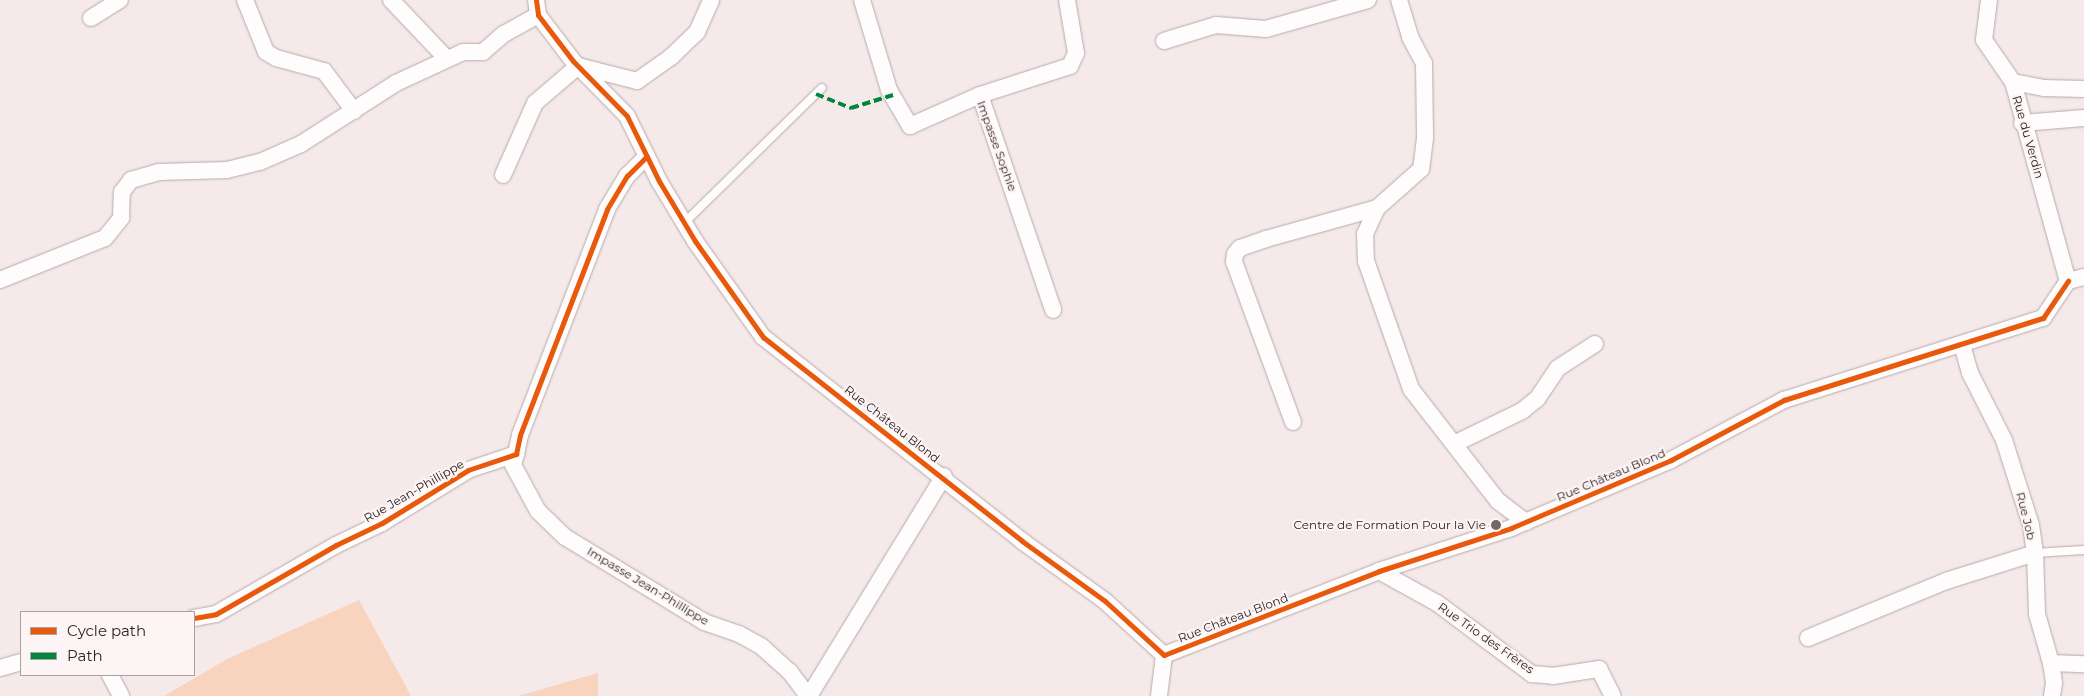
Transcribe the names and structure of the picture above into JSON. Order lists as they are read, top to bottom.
{
  "streets": {
    "street": [
      "Rue du Verdin",
      "Impasse Sophie",
      "Rue Château Blond",
      "Rue Jean-Phillippe",
      "Rue Job",
      "Impasse Jean-Phillippe",
      "Rue Trio des Frères"
    ]
  },
  "crossings": [
    ["Rue du Verdin", "Rue Château Blond"],
    ["Rue Château Blond", "Rue Job"],
    ["Rue Château Blond", "Rue Trio des Frères"],
    ["Rue Jean-Phillippe", "Impasse Jean-Phillippe"]
  ],
  "places": ["Centre de Formation Pour la Vie"],
  "legend": ["Cycle path", "Path"]
}
